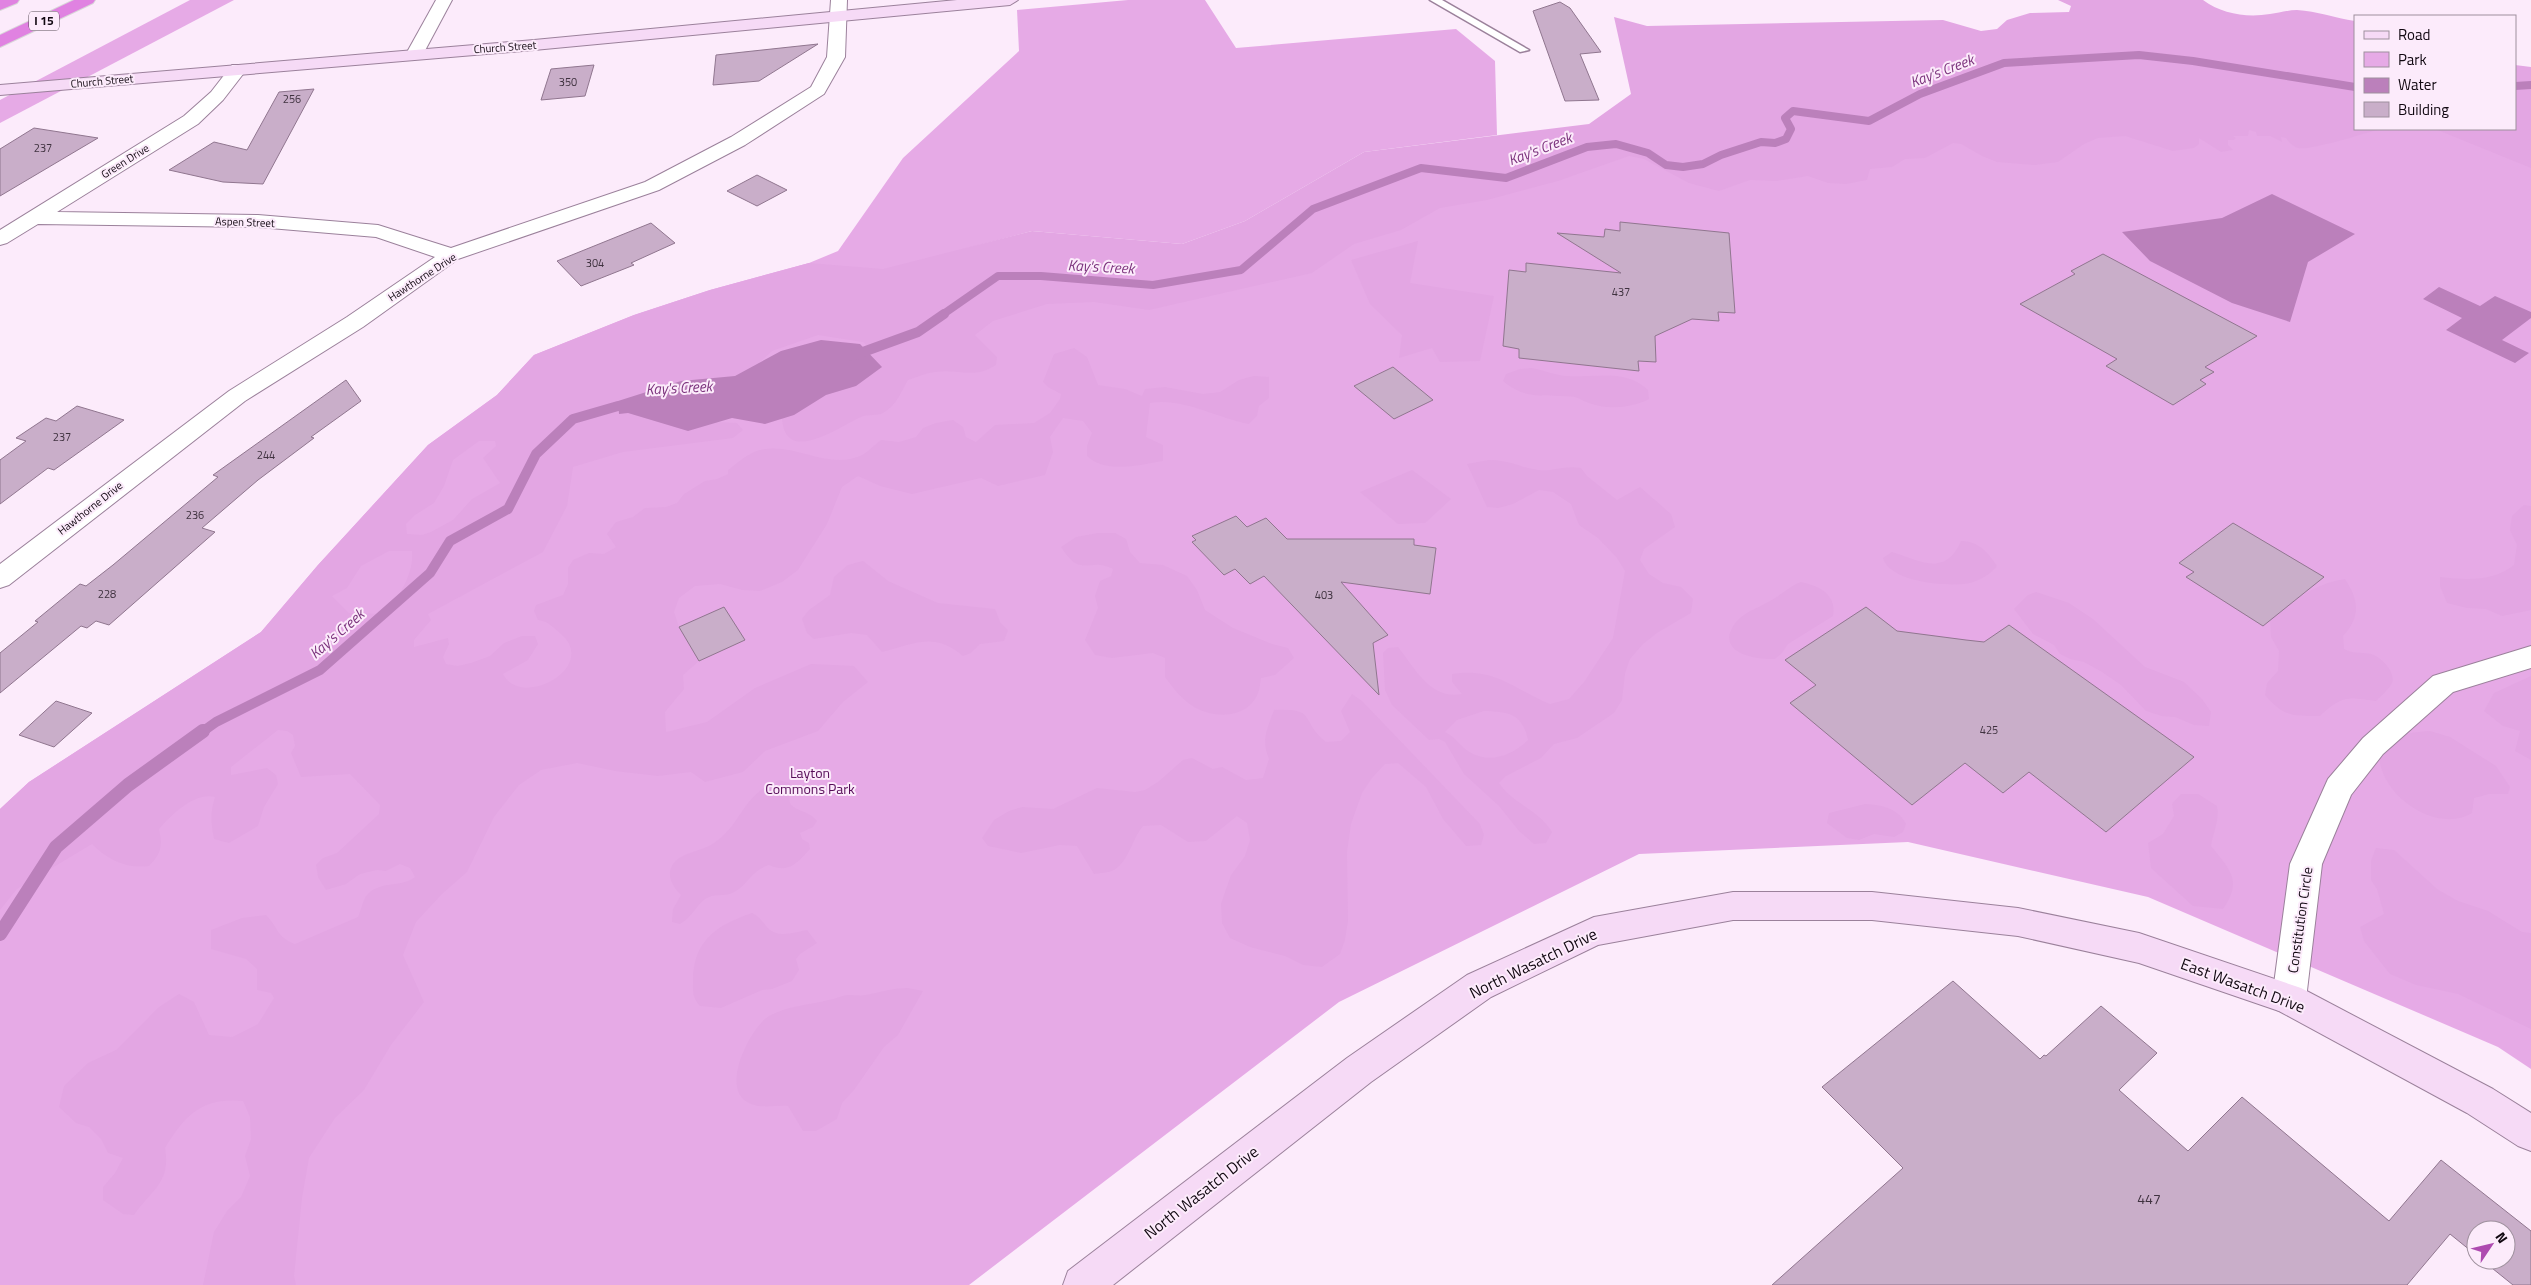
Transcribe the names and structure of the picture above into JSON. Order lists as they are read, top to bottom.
{
  "streets": {
    "highway": ["I 15"],
    "street": [
      "Church Street",
      "Green Drive",
      "Aspen Street",
      "Hawthorne Drive",
      "Constitution Circle",
      "North Wasatch Drive",
      "East Wasatch Drive"
    ]
  },
  "crossings": [
    ["Church Street", "Green Drive"],
    ["Church Street", "Hawthorne Drive"],
    ["Green Drive", "Aspen Street"],
    ["Aspen Street", "Hawthorne Drive"],
    ["Constitution Circle", "East Wasatch Drive"],
    ["North Wasatch Drive", "East Wasatch Drive"]
  ],
  "water": ["Kay's Creek"],
  "parks": ["Layton Commons Park"],
  "house_numbers": [
    "350",
    "256",
    "237",
    "304",
    "437",
    "237",
    "244",
    "236",
    "228",
    "403",
    "425",
    "447"
  ],
  "legend": [
    "Road",
    "Park",
    "Water",
    "Building"
  ],
  "north": "top right"
}
